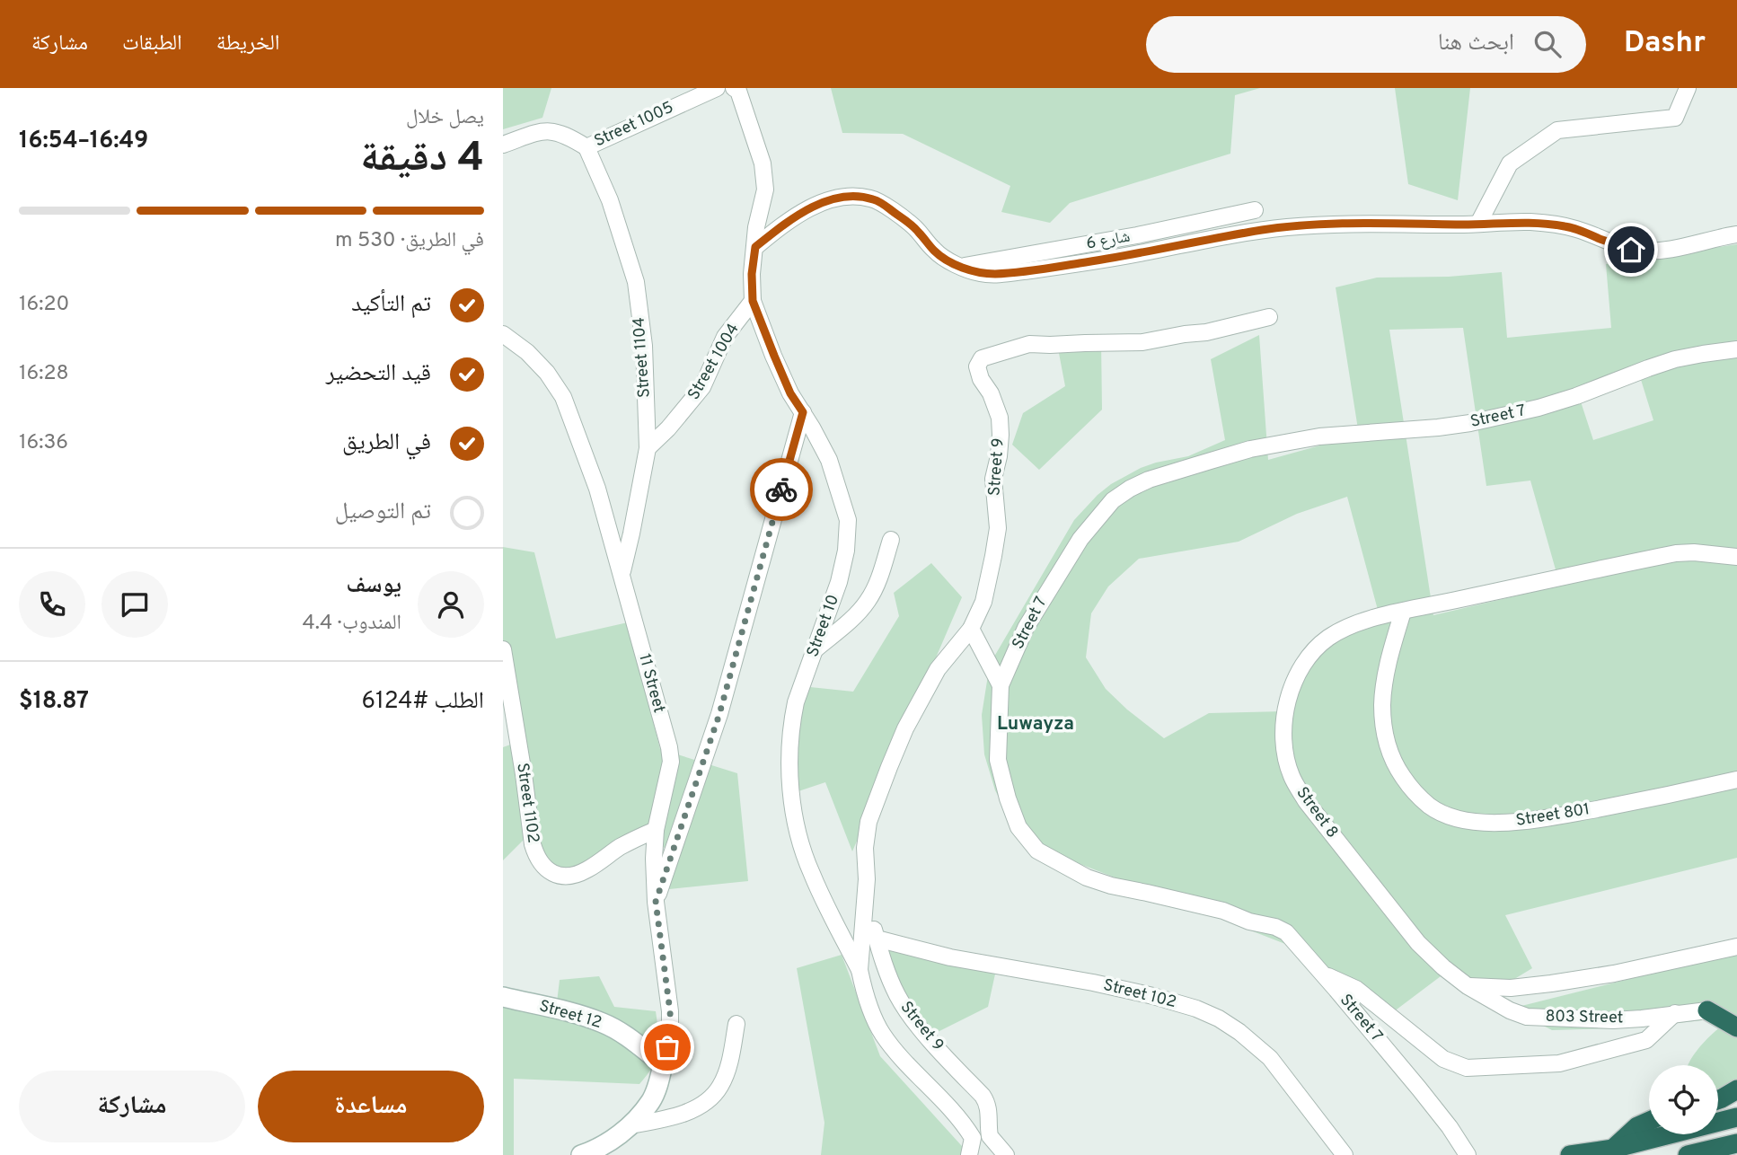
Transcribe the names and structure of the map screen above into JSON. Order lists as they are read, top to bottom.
{
  "streets": {
    "street": [
      "Street 1005",
      "شارع 6",
      "Street 1104",
      "Street 1004",
      "Street 7",
      "Street 9",
      "Street 10",
      "11 Street",
      "Street 1102",
      "Street 8",
      "Street 801",
      "Street 102",
      "Street 12",
      "803 Street"
    ]
  },
  "crossings": [
    ["Street 1005", "Street 1104"],
    ["Street 1104", "Street 1004"],
    ["Street 1104", "11 Street"],
    ["Street 1004", "Street 10"],
    ["Street 9", "Street 10"],
    ["Street 9", "Street 102"],
    ["11 Street", "Street 1102"],
    ["11 Street", "Street 12"],
    ["Street 8", "Street 801"],
    ["Street 8", "803 Street"]
  ],
  "districts": ["Luwayza"],
  "page": {
    "header": "Dashr",
    "search": "ابحث هنا",
    "nav": ["الخريطة", "الطبقات", "مشاركة"],
    "heading": ["4 دقيقة", "يصل خلال", "16:49–16:54"],
    "panel": [
      "يوسف",
      "المندوب · 4.4",
      "الطلب #6124",
      "$18.87"
    ],
    "bar": "في الطريق · 530 m",
    "list": [
      ["تم التأكيد", "16:20"],
      ["قيد التحضير", "16:28"],
      ["في الطريق", "16:36"],
      "تم التوصيل"
    ],
    "buttons": ["مساعدة", "مشاركة"]
  }
}
